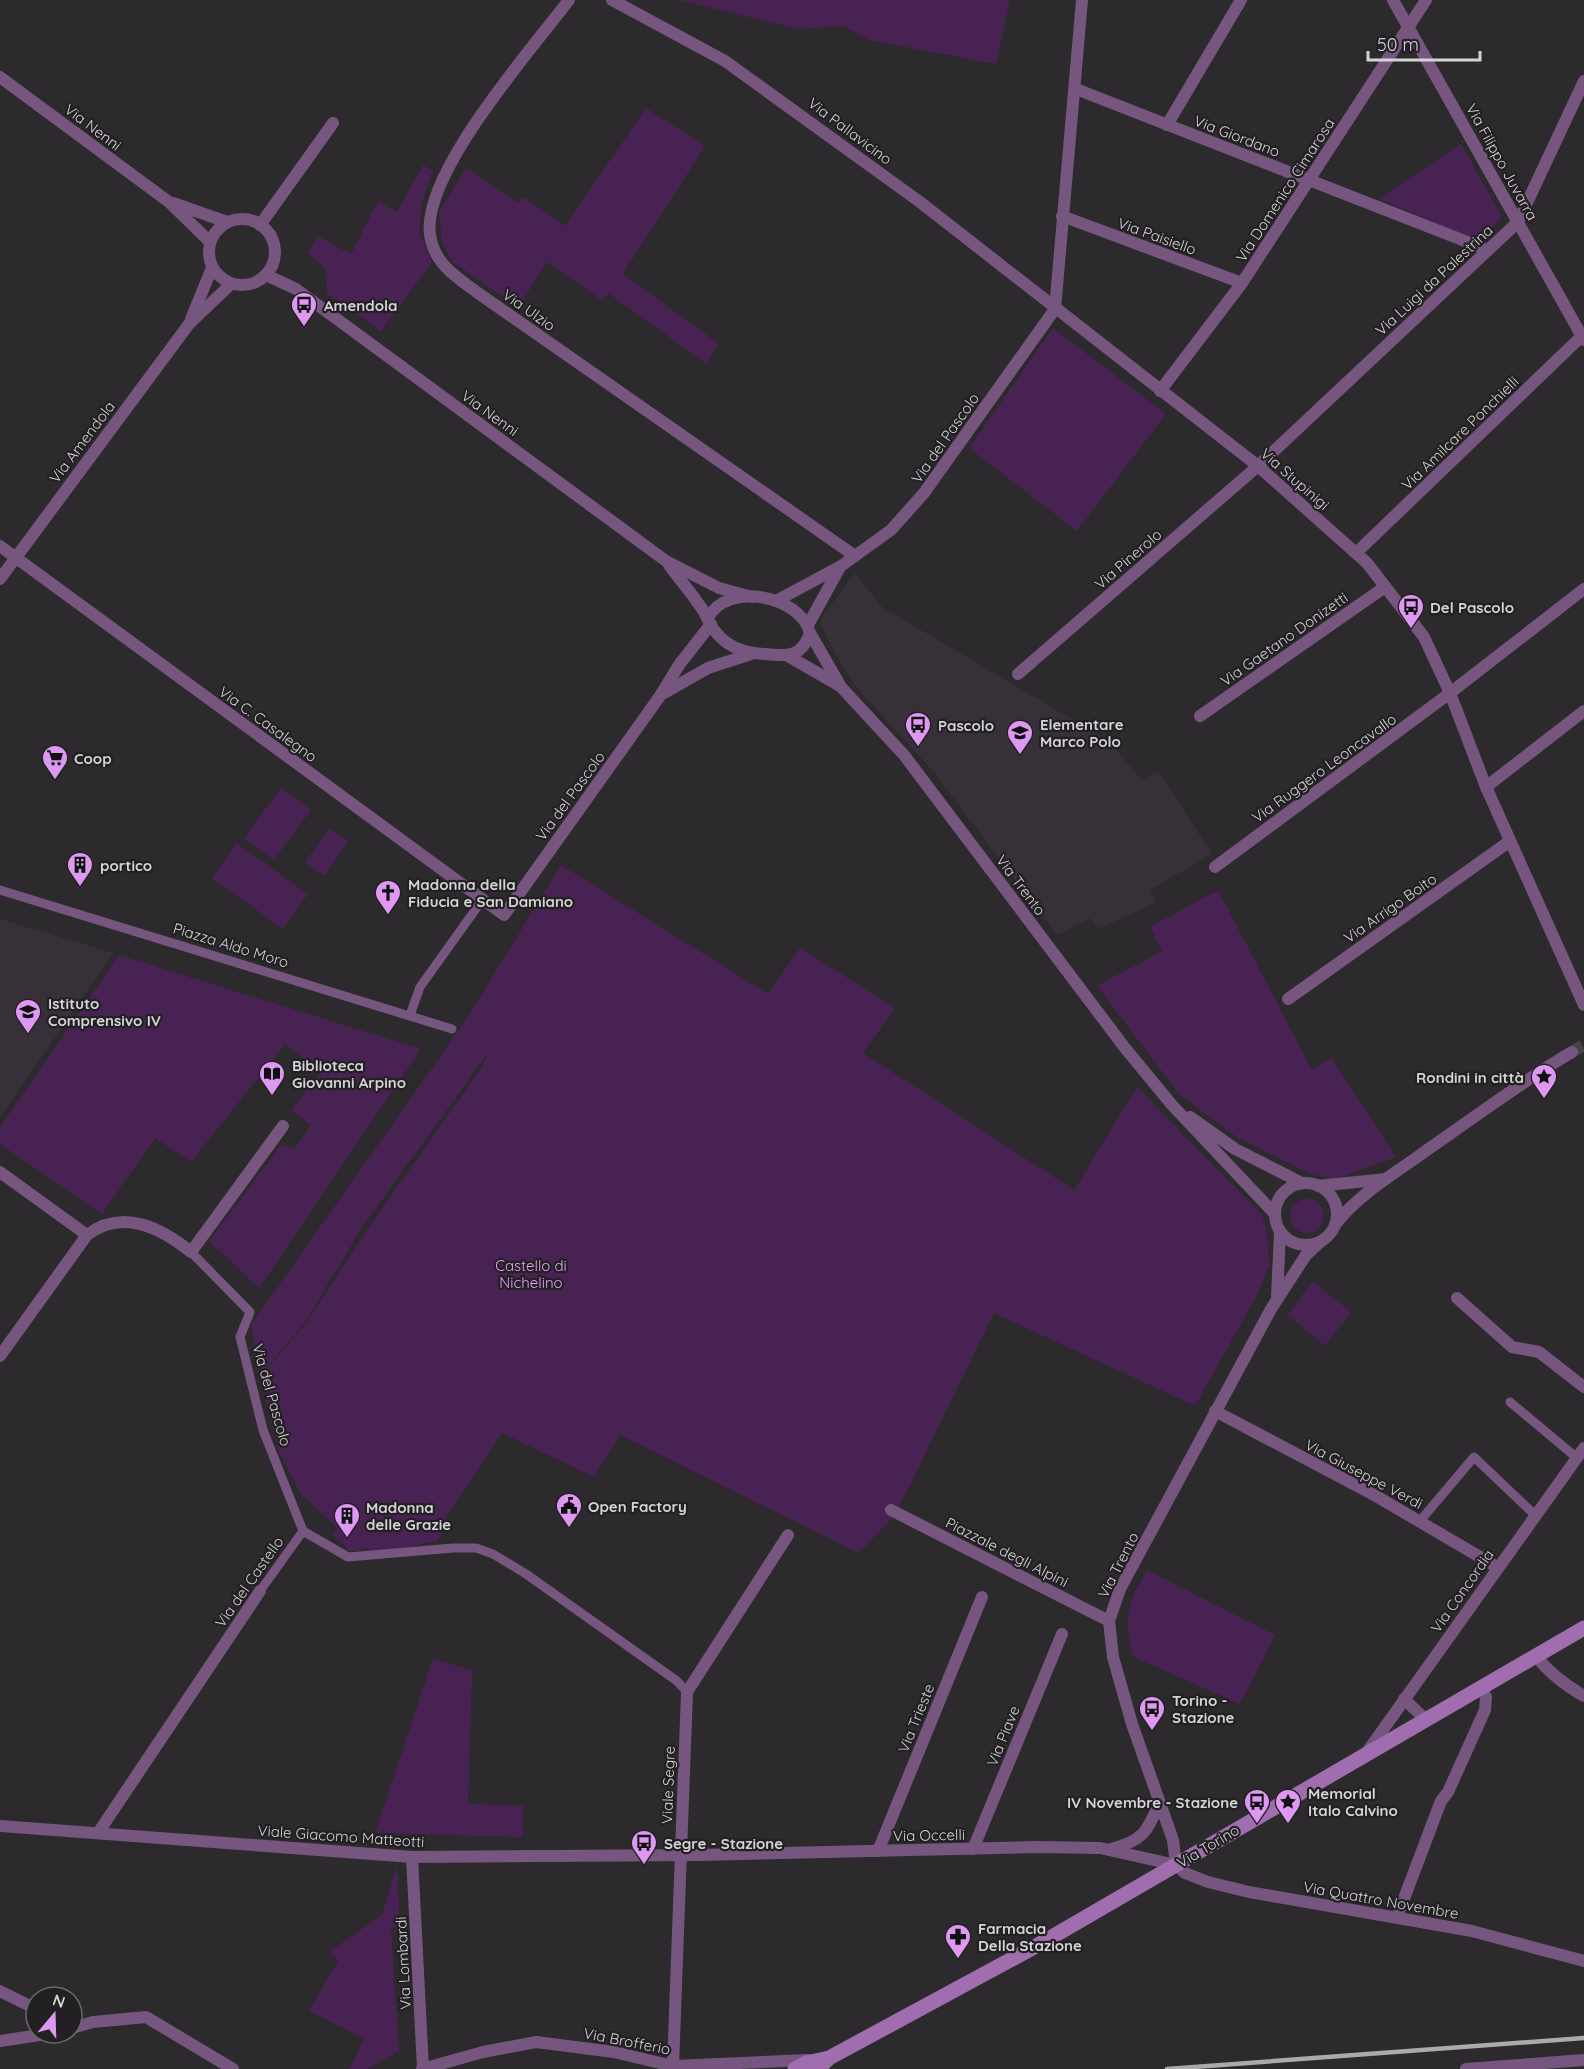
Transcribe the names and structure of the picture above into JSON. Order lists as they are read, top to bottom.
{
  "streets": {
    "main road": ["Via Torino"],
    "street": [
      "Via Nenni",
      "Via Pallavicino",
      "Via Giordano",
      "Via Filippo Juvarra",
      "Via Domenico Cimarosa",
      "Via Paisiello",
      "Via Luigi da Palestrina",
      "Via Ulzio",
      "Via Amilcare Ponchielli",
      "Via del Pascolo",
      "Via Amendola",
      "Via Stupinigi",
      "Via Pinerolo",
      "Via Gaetano Donizetti",
      "Via C. Casalegno",
      "Via Ruggero Leoncavallo",
      "Via Trento",
      "Via Arrigo Boito",
      "Piazza Aldo Moro",
      "Via Giuseppe Verdi",
      "Piazzale degli Alpini",
      "Via del Castello",
      "Via Concordia",
      "Via Trieste",
      "Via Piave",
      "Viale Segre",
      "Via Occelli",
      "Viale Giacomo Matteotti",
      "Via Quattro Novembre",
      "Via Lombardi",
      "Via Brofferio"
    ]
  },
  "crossings": [
    ["Via Nenni", "Via del Pascolo"],
    ["Via Nenni", "Via Amendola"],
    ["Via Nenni", "Via Trento"],
    ["Via Pallavicino", "Via del Pascolo"],
    ["Via Pallavicino", "Via Stupinigi"],
    ["Via Giordano", "Via Domenico Cimarosa"],
    ["Via Giordano", "Via Luigi da Palestrina"],
    ["Via Filippo Juvarra", "Via Domenico Cimarosa"],
    ["Via Filippo Juvarra", "Via Luigi da Palestrina"],
    ["Via Filippo Juvarra", "Via Amilcare Ponchielli"],
    ["Via Domenico Cimarosa", "Via Paisiello"],
    ["Via Domenico Cimarosa", "Via Stupinigi"],
    ["Via Luigi da Palestrina", "Via Stupinigi"],
    ["Via Luigi da Palestrina", "Via Pinerolo"],
    ["Via Ulzio", "Via del Pascolo"],
    ["Via Amilcare Ponchielli", "Via Stupinigi"],
    ["Via del Pascolo", "Via Stupinigi"],
    ["Via del Pascolo", "Via C. Casalegno"],
    ["Via del Pascolo", "Via Trento"],
    ["Via del Pascolo", "Via del Castello"],
    ["Via Amendola", "Via C. Casalegno"],
    ["Via Stupinigi", "Via Pinerolo"],
    ["Via Stupinigi", "Via Gaetano Donizetti"],
    ["Via Stupinigi", "Via Ruggero Leoncavallo"],
    ["Via Stupinigi", "Via Arrigo Boito"],
    ["Via Trento", "Via Giuseppe Verdi"],
    ["Via Trento", "Piazzale degli Alpini"],
    ["Via Trento", "Via Occelli"],
    ["Via Trento", "Via Torino"],
    ["Via Trento", "Via Quattro Novembre"],
    ["Via Giuseppe Verdi", "Via Concordia"],
    ["Via del Castello", "Viale Segre"],
    ["Via del Castello", "Viale Giacomo Matteotti"],
    ["Via Concordia", "Via Torino"],
    ["Via Trieste", "Via Occelli"],
    ["Via Piave", "Via Occelli"],
    ["Viale Segre", "Via Occelli"],
    ["Viale Segre", "Viale Giacomo Matteotti"],
    ["Viale Segre", "Via Brofferio"],
    ["Via Occelli", "Viale Giacomo Matteotti"],
    ["Via Occelli", "Via Torino"],
    ["Via Occelli", "Via Quattro Novembre"],
    ["Viale Giacomo Matteotti", "Via Lombardi"],
    ["Via Torino", "Via Quattro Novembre"],
    ["Via Torino", "Via Brofferio"],
    ["Via Lombardi", "Via Brofferio"]
  ],
  "parks": ["Castello di Nichelino"],
  "places": {
    "bus stop": [
      "Amendola",
      "Del Pascolo",
      "Pascolo",
      "Torino - Stazione",
      "IV Novembre - Stazione",
      "Segre - Stazione"
    ],
    "school or university": ["Elementare Marco Polo", "Istituto Comprensivo IV"],
    "supermarket": ["Coop"],
    "building": ["portico", "Madonna delle Grazie"],
    "church": ["Madonna della Fiducia e San Damiano"],
    "library": ["Biblioteca Giovanni Arpino"],
    "place": ["Rondini in città", "Memorial Italo Calvino"],
    "public building": ["Open Factory"],
    "pharmacy": ["Farmacia Della Stazione"]
  },
  "scale_bar": "50 m",
  "north": "top"
}
